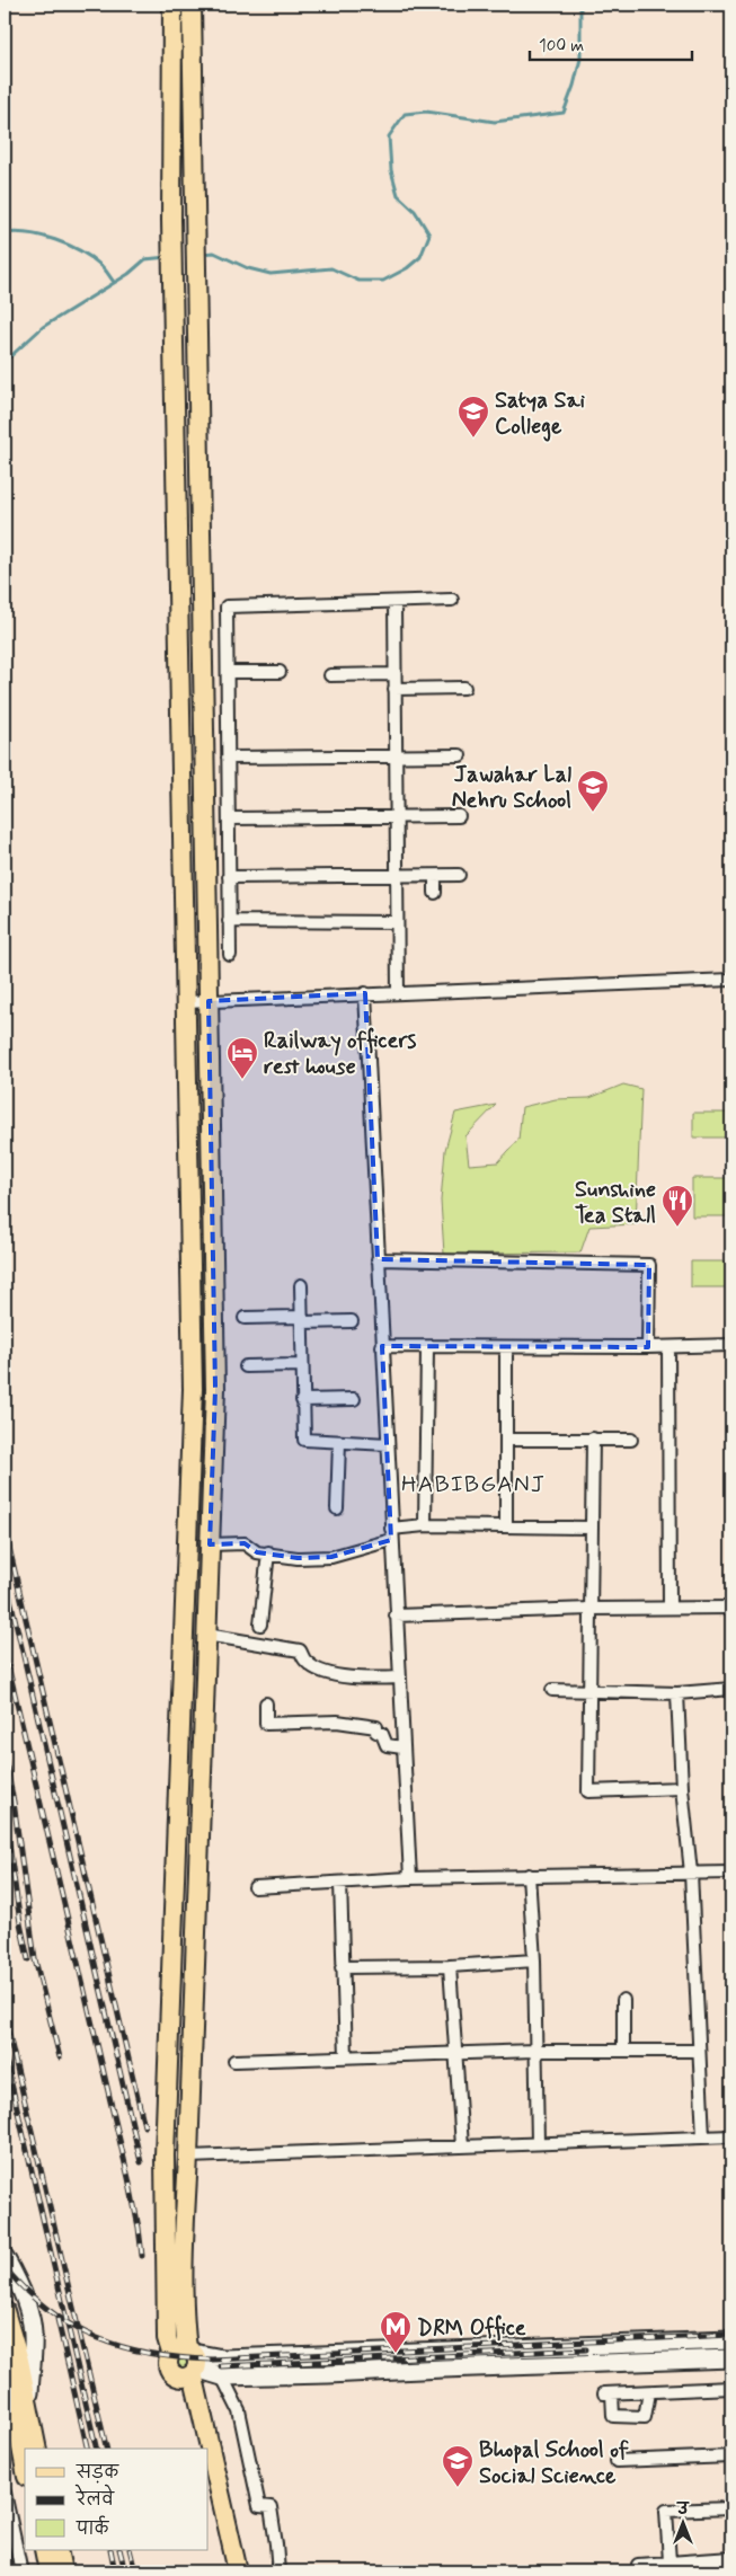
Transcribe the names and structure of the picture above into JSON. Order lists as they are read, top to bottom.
{
  "districts": ["HABIBGANJ"],
  "places": {
    "school or university": ["Satya Sai College", "Jawahar Lal Nehru School", "Bhopal School of Social Science"],
    "hotel": ["Railway officers rest house"],
    "restaurant": ["Sunshine Tea Stall"],
    "metro station": ["DRM Office"]
  },
  "legend": ["सड़क", "रेलवे", "पार्क"],
  "scale_bar": "100 m",
  "north": "top"
}
